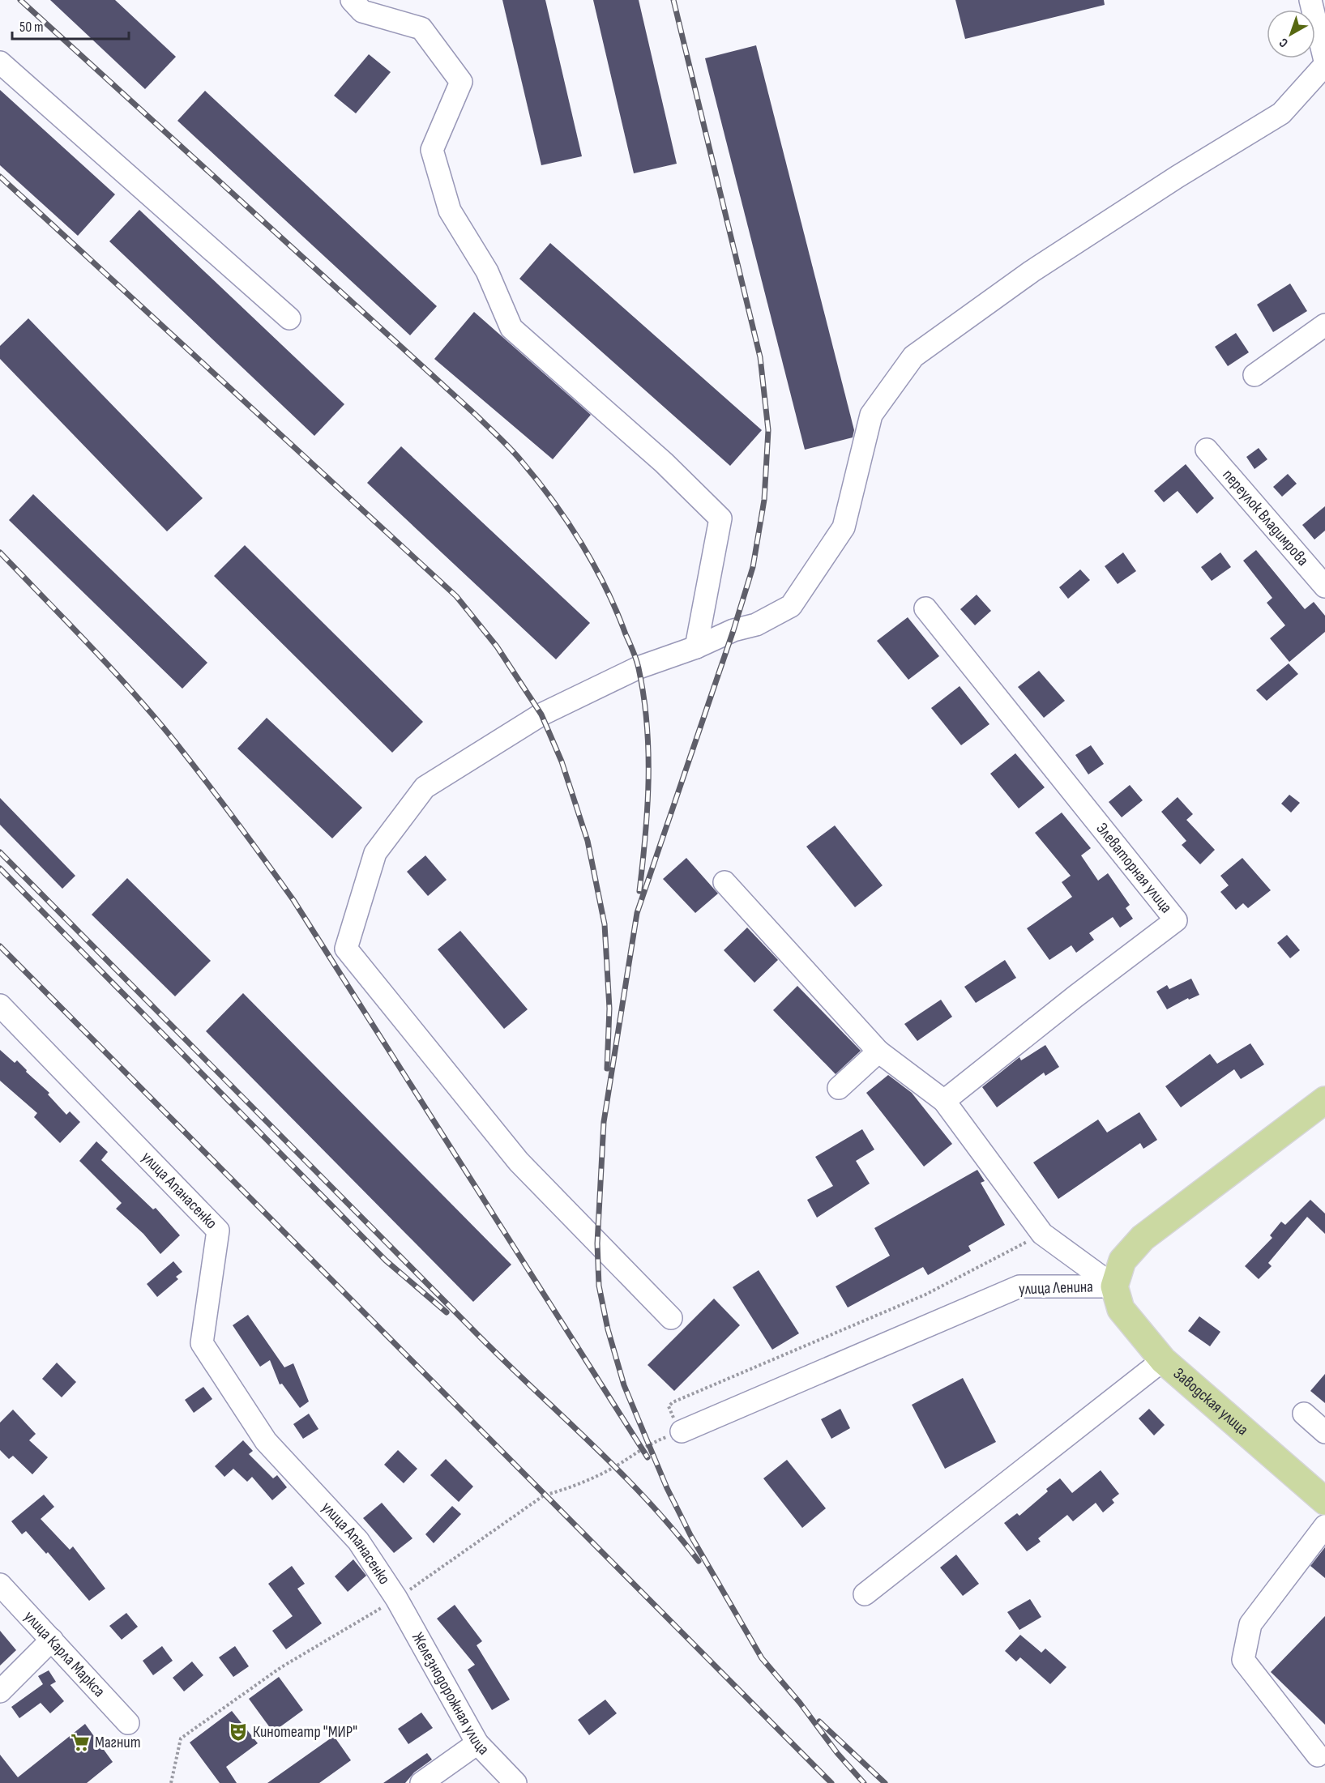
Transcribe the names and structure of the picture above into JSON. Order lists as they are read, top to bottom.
{
  "streets": {
    "main road": ["улица Ленина", "Заводская улица"],
    "street": [
      "переулок Владимрова",
      "Элеваторная улица",
      "улица Апанасенко",
      "улица Карла Маркса",
      "Железнодорожная улица"
    ]
  },
  "crossings": [
    ["улица Апанасенко", "Железнодорожная улица"],
    ["улица Ленина", "Заводская улица"]
  ],
  "places": {
    "theatre": ["Кинотеатр \"МИР\""],
    "supermarket": ["Магнит"]
  },
  "scale_bar": "50 m",
  "north": "bottom left"
}
